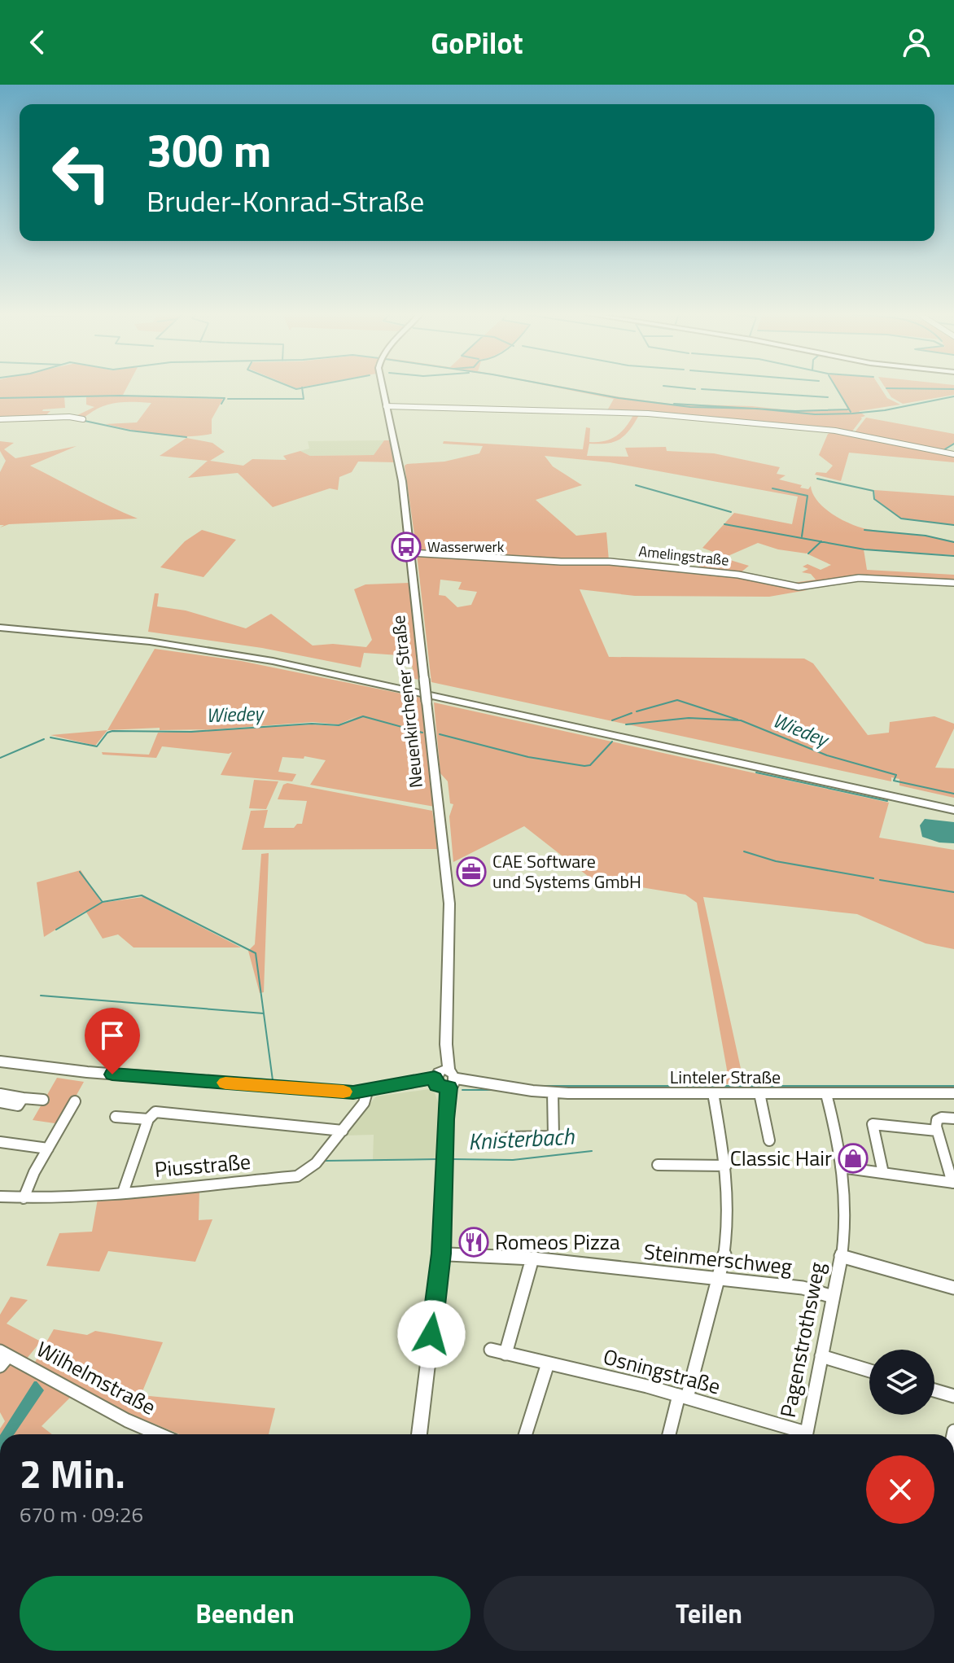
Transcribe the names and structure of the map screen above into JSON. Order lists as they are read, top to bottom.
{
  "streets": {
    "main road": ["Neuenkirchener Straße"],
    "street": [
      "Amelingstraße",
      "Linteler Straße",
      "Piusstraße",
      "Steinmerschweg",
      "Pagenstrothsweg",
      "Osningstraße",
      "Wilhelmstraße"
    ]
  },
  "crossings": [
    ["Amelingstraße", "Neuenkirchener Straße"],
    ["Neuenkirchener Straße", "Linteler Straße"],
    ["Neuenkirchener Straße", "Steinmerschweg"],
    ["Linteler Straße", "Piusstraße"],
    ["Linteler Straße", "Pagenstrothsweg"],
    ["Steinmerschweg", "Pagenstrothsweg"]
  ],
  "water": ["Wiedey", "Knisterbach"],
  "places": {
    "bus stop": ["Wasserwerk"],
    "office": ["CAE Software und Systems GmbH"],
    "shop": ["Classic Hair"],
    "restaurant": ["Romeos Pizza"]
  },
  "page": {
    "header": "GoPilot",
    "turn": ["300 m", "Bruder-Konrad-Straße"],
    "heading": ["2 Min.", "670 m · 09:26"],
    "buttons": ["Beenden", "Teilen"]
  }
}
